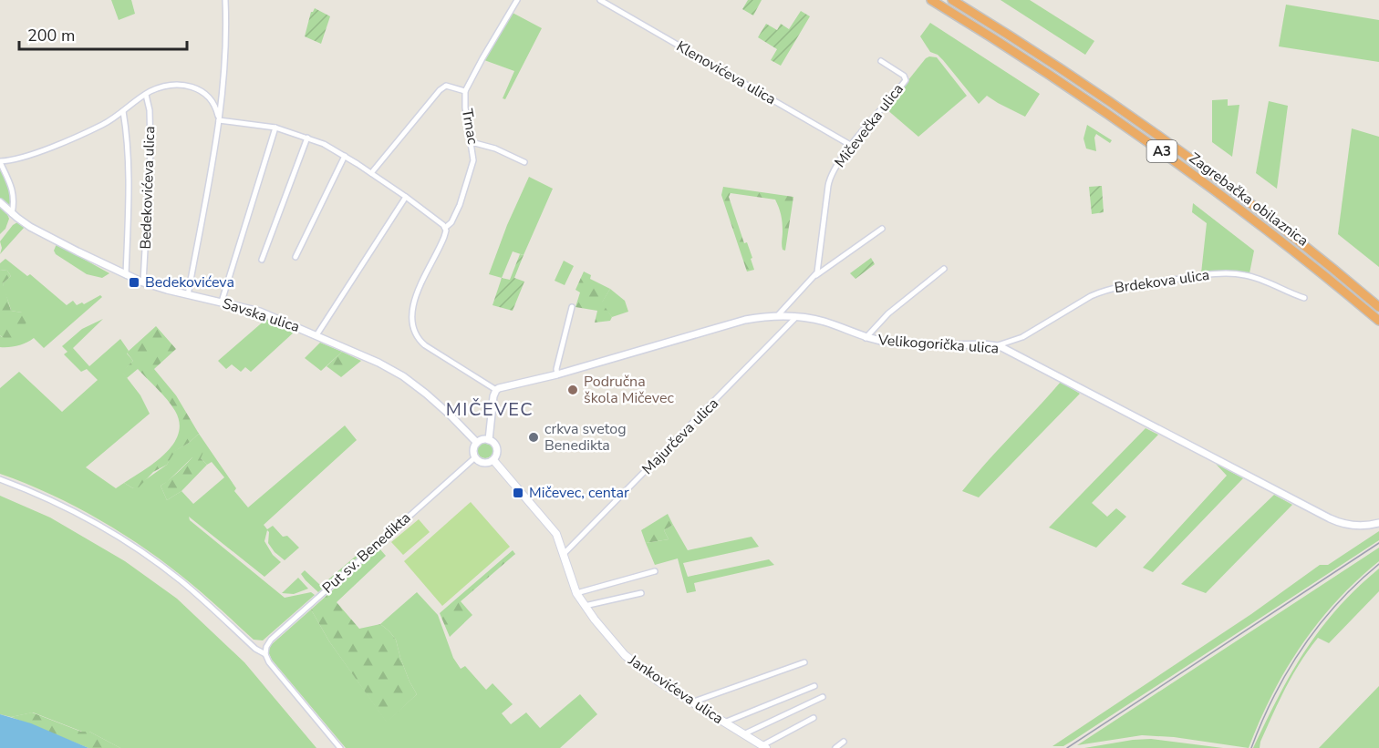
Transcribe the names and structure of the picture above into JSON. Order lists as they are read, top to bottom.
{
  "streets": {
    "highway": ["A3", "Zagrebačka obilaznica"],
    "main road": ["Jankovićeva ulica"],
    "street": [
      "Klenovićeva ulica",
      "Mičevečka ulica",
      "Trnac",
      "Bedekovićeva ulica",
      "Brdekova ulica",
      "Savska ulica",
      "Velikogorička ulica",
      "Majurčeva ulica",
      "Put sv. Benedikta"
    ]
  },
  "crossings": [
    ["Klenovićeva ulica", "Mičevečka ulica"],
    ["Trnac", "Velikogorička ulica"],
    ["Bedekovićeva ulica", "Savska ulica"],
    ["Brdekova ulica", "Velikogorička ulica"],
    ["Savska ulica", "Put sv. Benedikta"],
    ["Savska ulica", "Jankovićeva ulica"],
    ["Velikogorička ulica", "Majurčeva ulica"],
    ["Majurčeva ulica", "Jankovićeva ulica"],
    ["Put sv. Benedikta", "Jankovićeva ulica"]
  ],
  "districts": ["MIČEVEC"],
  "places": {
    "transit": ["Bedekovićeva", "Mičevec, centar"],
    "other": ["Područna škola Mičevec", "crkva svetog Benedikta"]
  },
  "scale_bar": "200 m"
}
